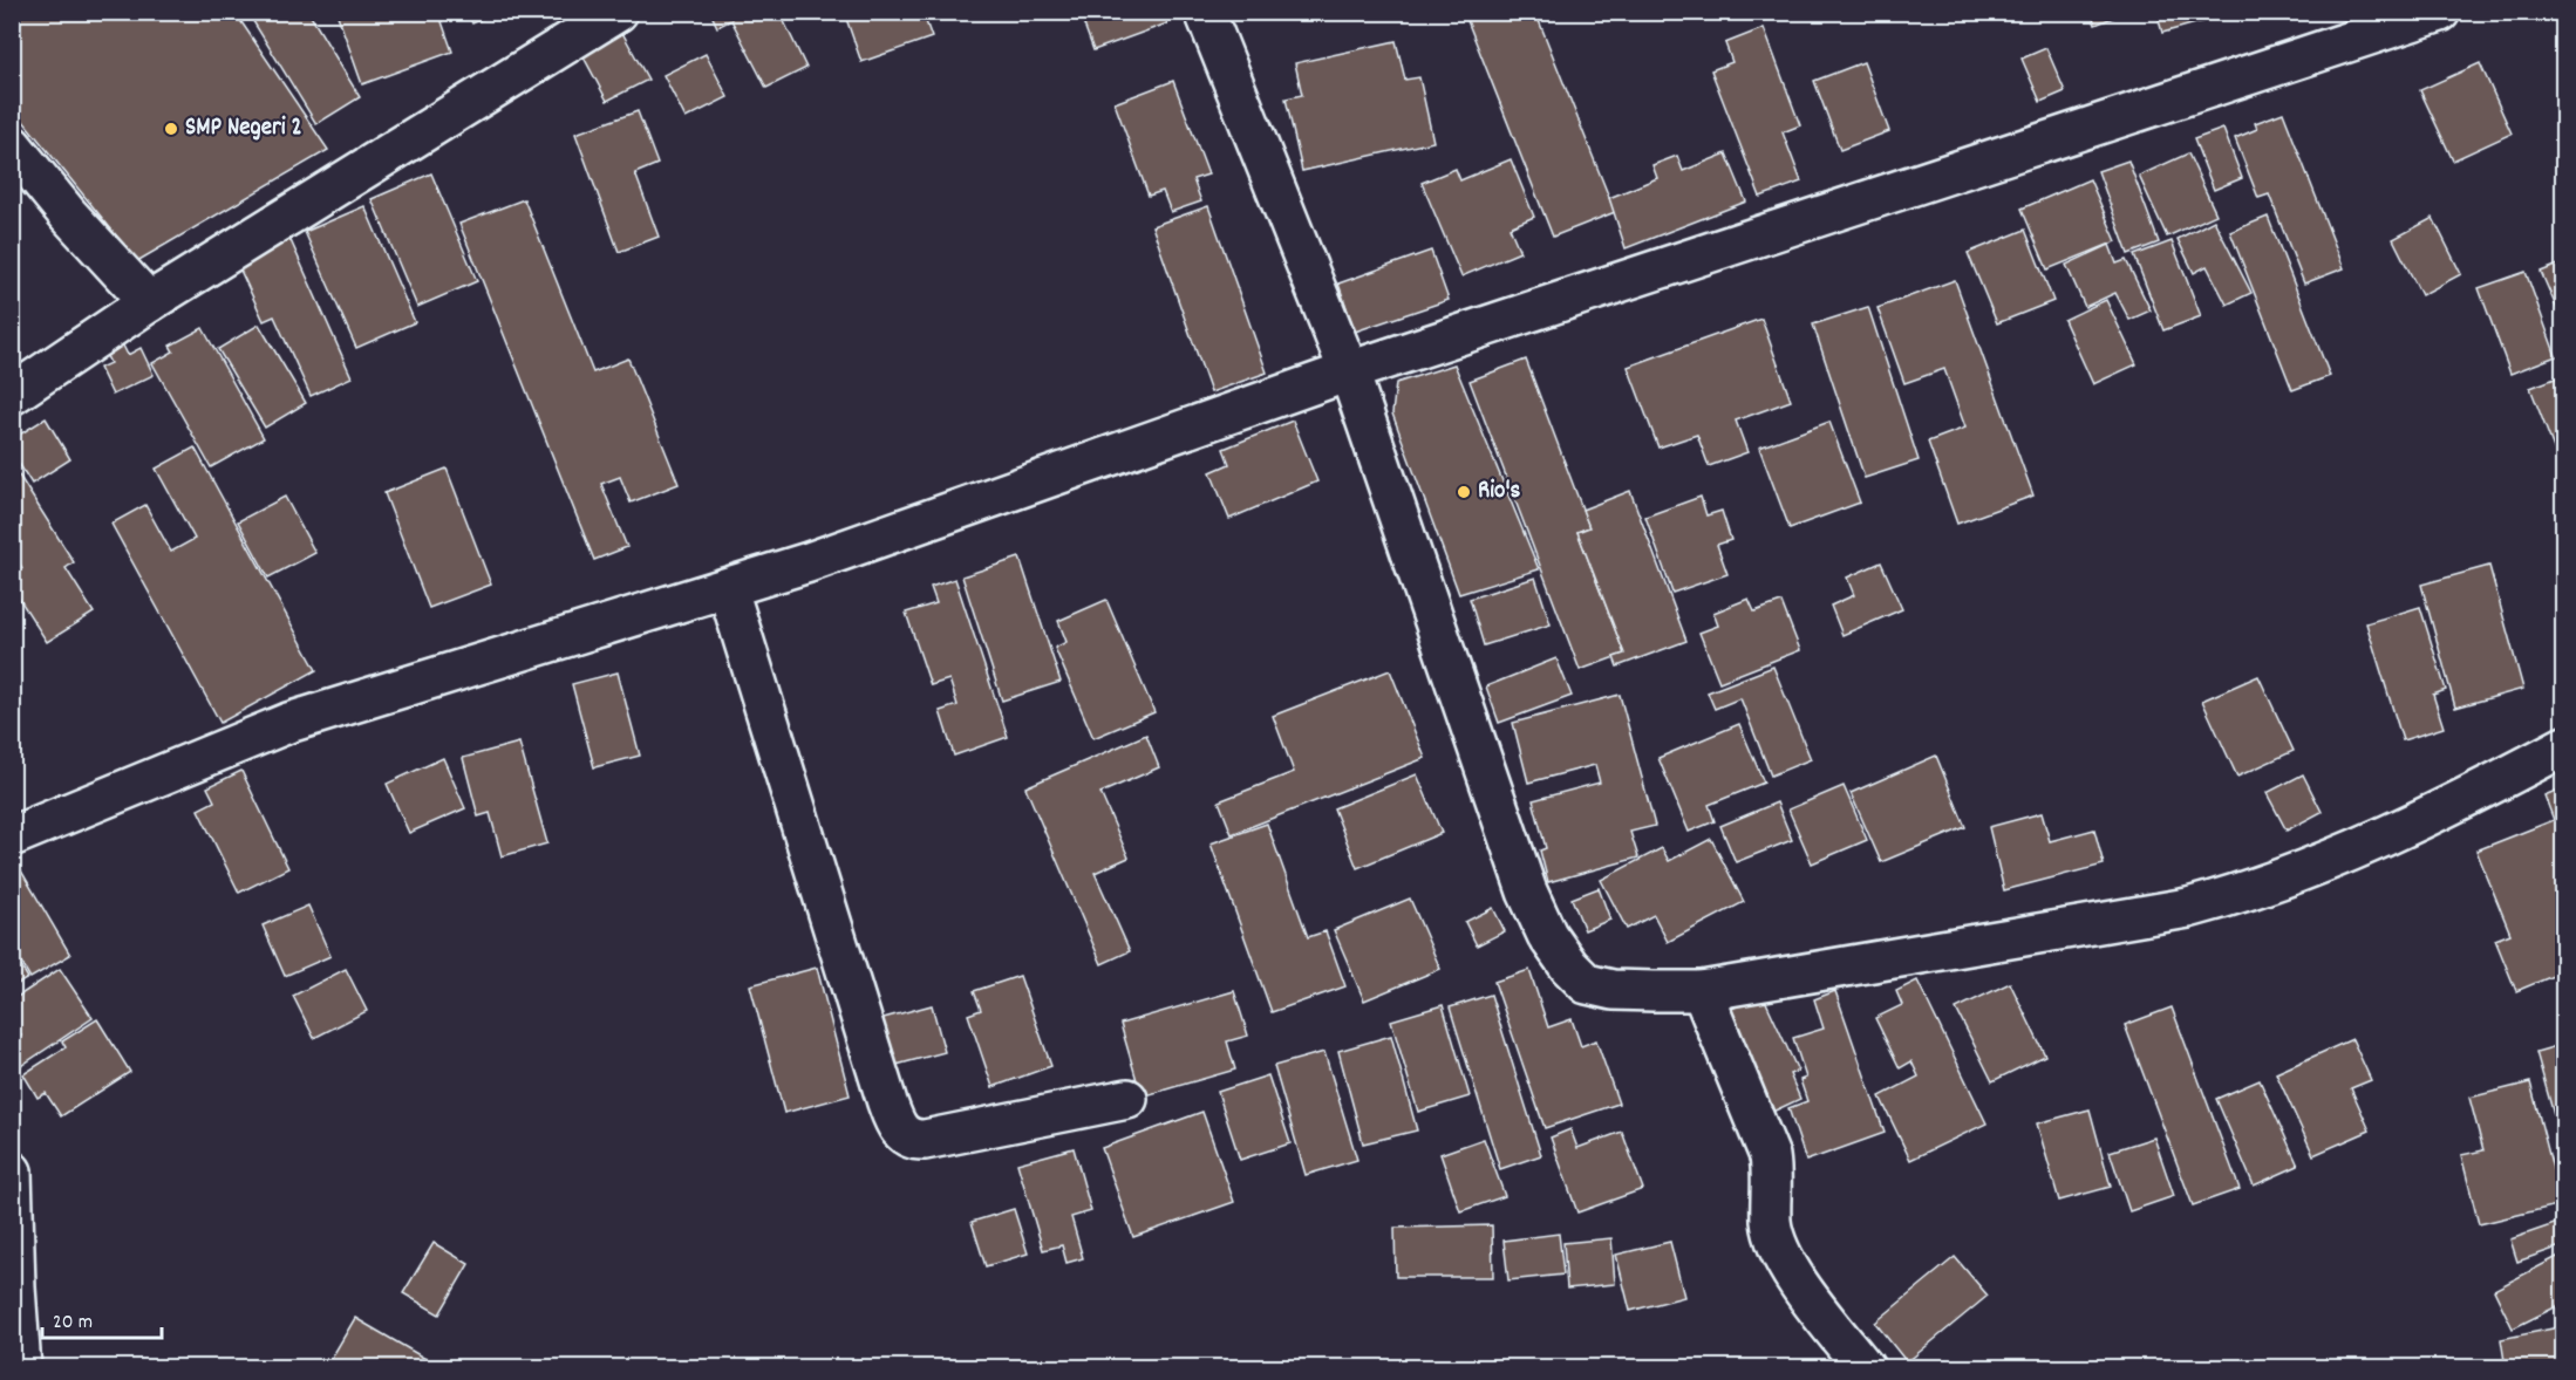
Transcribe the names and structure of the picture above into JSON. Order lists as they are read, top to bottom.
{
  "places": ["SMP Negeri 2", "Rio's"],
  "scale_bar": "20 m"
}
